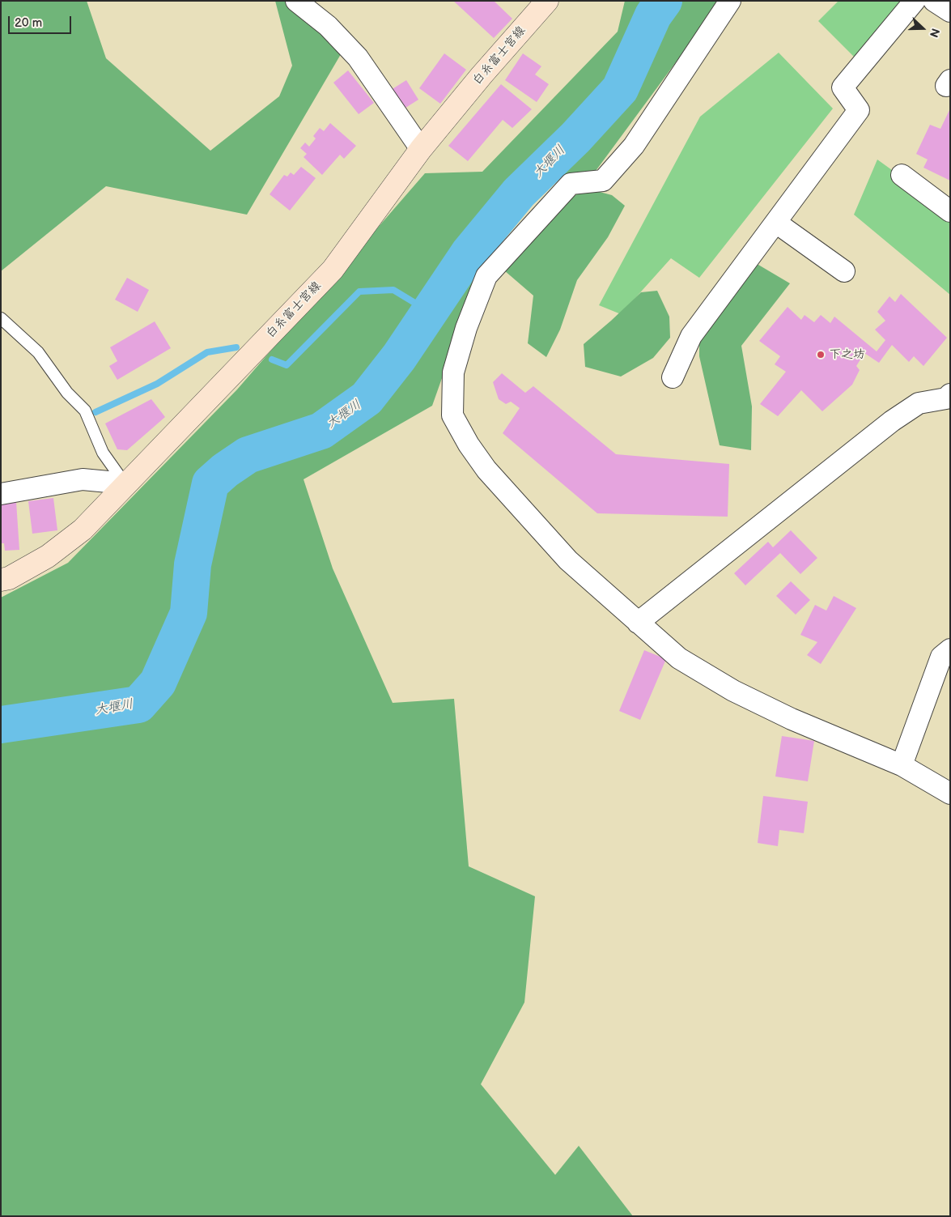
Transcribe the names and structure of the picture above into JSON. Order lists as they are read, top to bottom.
{
  "streets": {
    "main road": ["白糸富士宮線"]
  },
  "water": ["大堰川"],
  "places": ["下之坊"],
  "scale_bar": "20 m",
  "north": "right"
}
